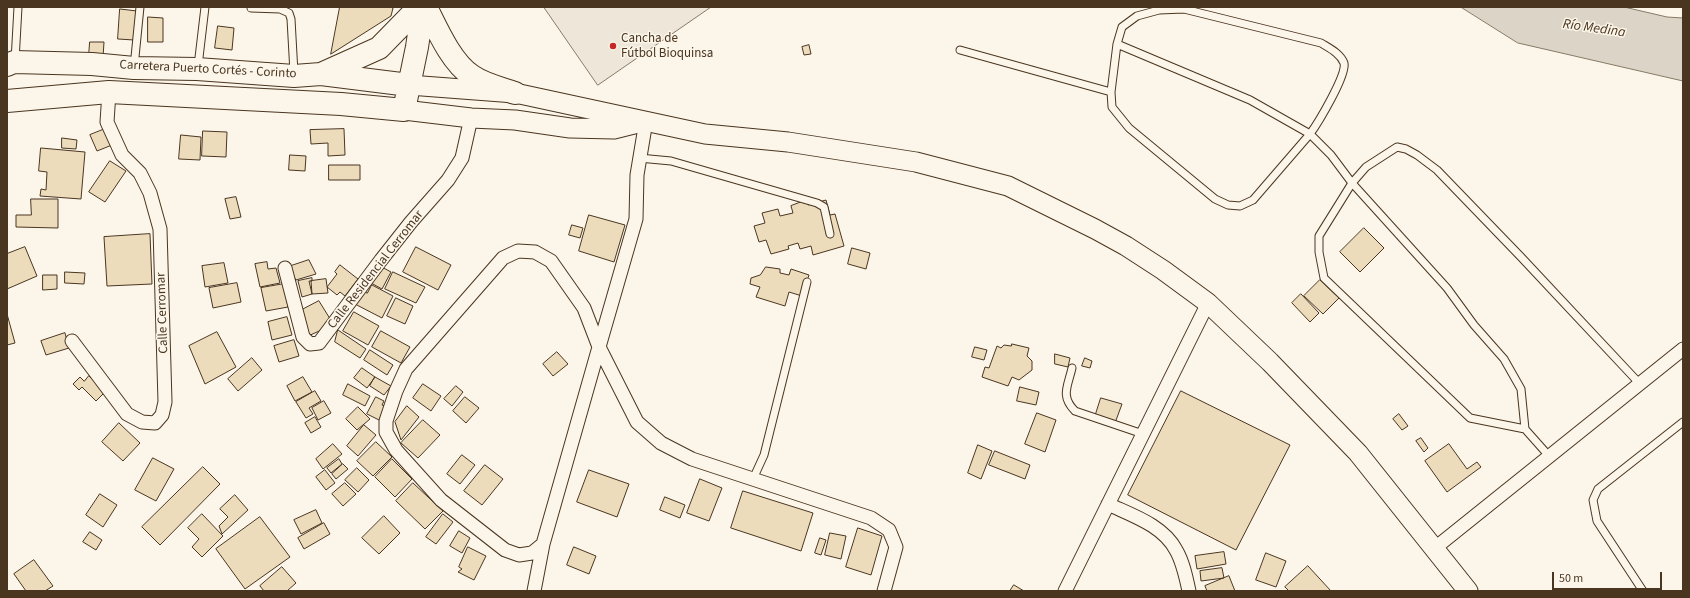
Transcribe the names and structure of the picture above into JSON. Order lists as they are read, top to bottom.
{
  "streets": {
    "highway": ["Carretera Puerto Cortés - Corinto"],
    "street": ["Calle Residencial Cerromar", "Calle Cerromar"]
  },
  "crossings": [
    ["Carretera Puerto Cortés - Corinto", "Calle Cerromar"]
  ],
  "water": ["Río Medina"],
  "places": ["Cancha de Fútbol Bioquinsa"],
  "scale_bar": "50 m"
}
